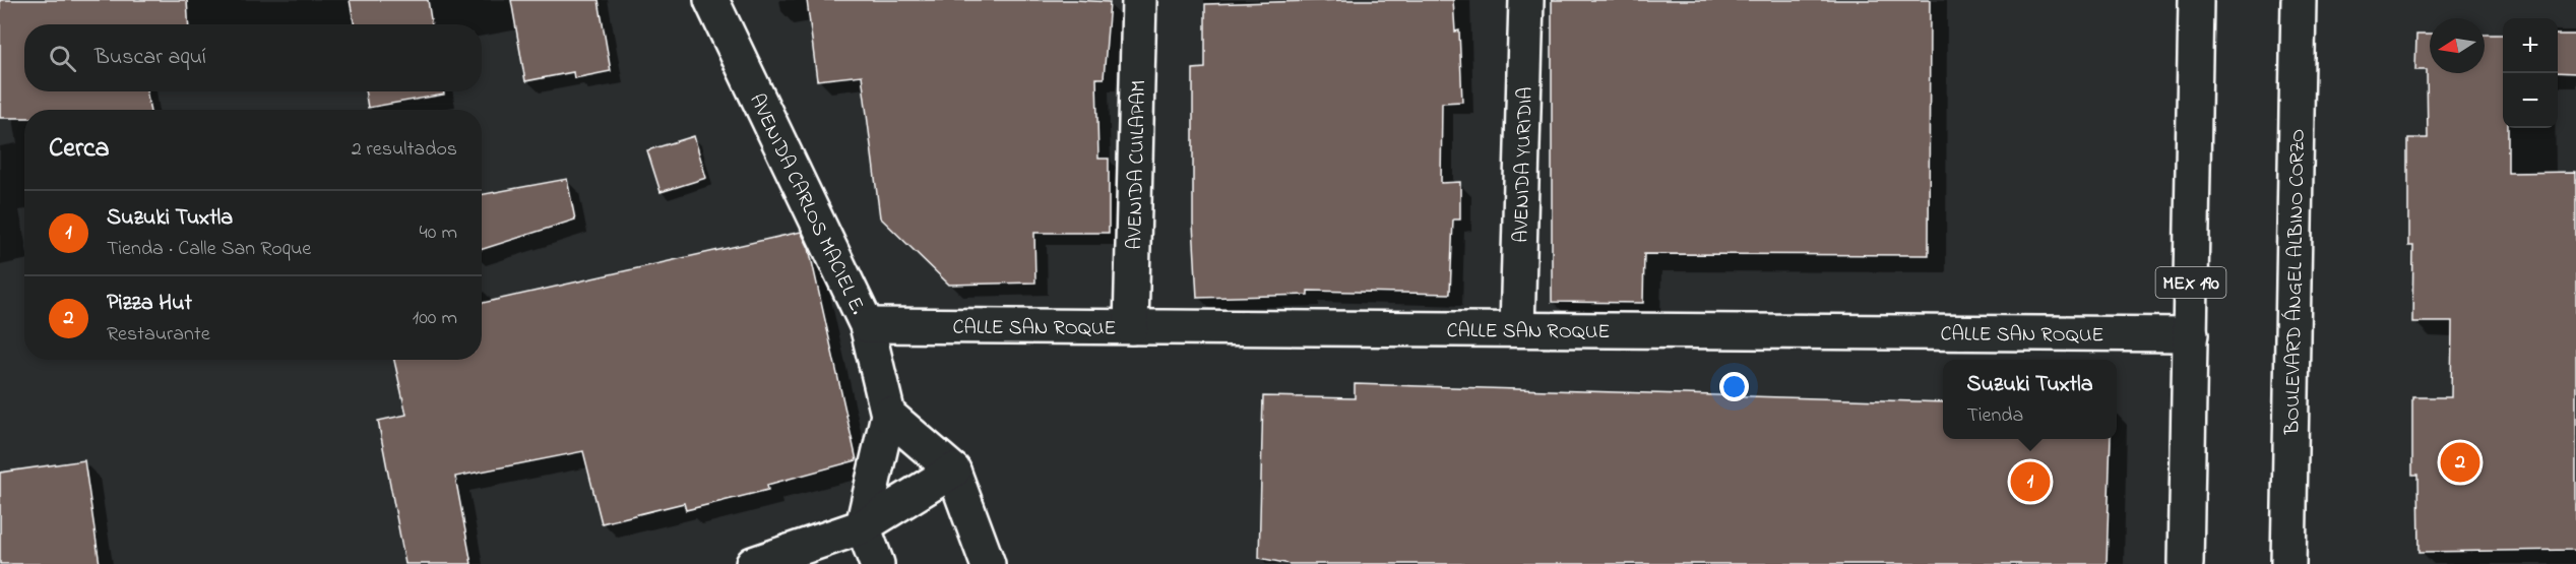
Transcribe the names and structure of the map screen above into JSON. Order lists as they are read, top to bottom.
{
  "streets": {
    "street": [
      "AVENIDA CUILAPAM",
      "AVENIDA YURIDIA",
      "AVENIDA CARLOS MACIEL E.",
      "MEX 190",
      "BOULEVARD ÁNGEL ALBINO CORZO",
      "CALLE SAN ROQUE"
    ]
  },
  "crossings": [
    ["AVENIDA CUILAPAM", "CALLE SAN ROQUE"],
    ["AVENIDA YURIDIA", "CALLE SAN ROQUE"],
    ["AVENIDA CARLOS MACIEL E.", "CALLE SAN ROQUE"],
    ["MEX 190", "CALLE SAN ROQUE"]
  ],
  "north": "left",
  "page": {
    "map_buttons": ["+", "−"],
    "search": "Buscar aquí",
    "heading": ["Cerca", "2 resultados"],
    "list": [
      {
        "mark": "1",
        "name": "Suzuki Tuxtla",
        "note": "Tienda · Calle San Roque",
        "value": "40 m"
      },
      {
        "mark": "2",
        "name": "Pizza Hut",
        "note": "Restaurante",
        "value": "100 m"
      }
    ],
    "popup": ["Suzuki Tuxtla", "Tienda"],
    "pins": ["2", "1"]
  }
}
